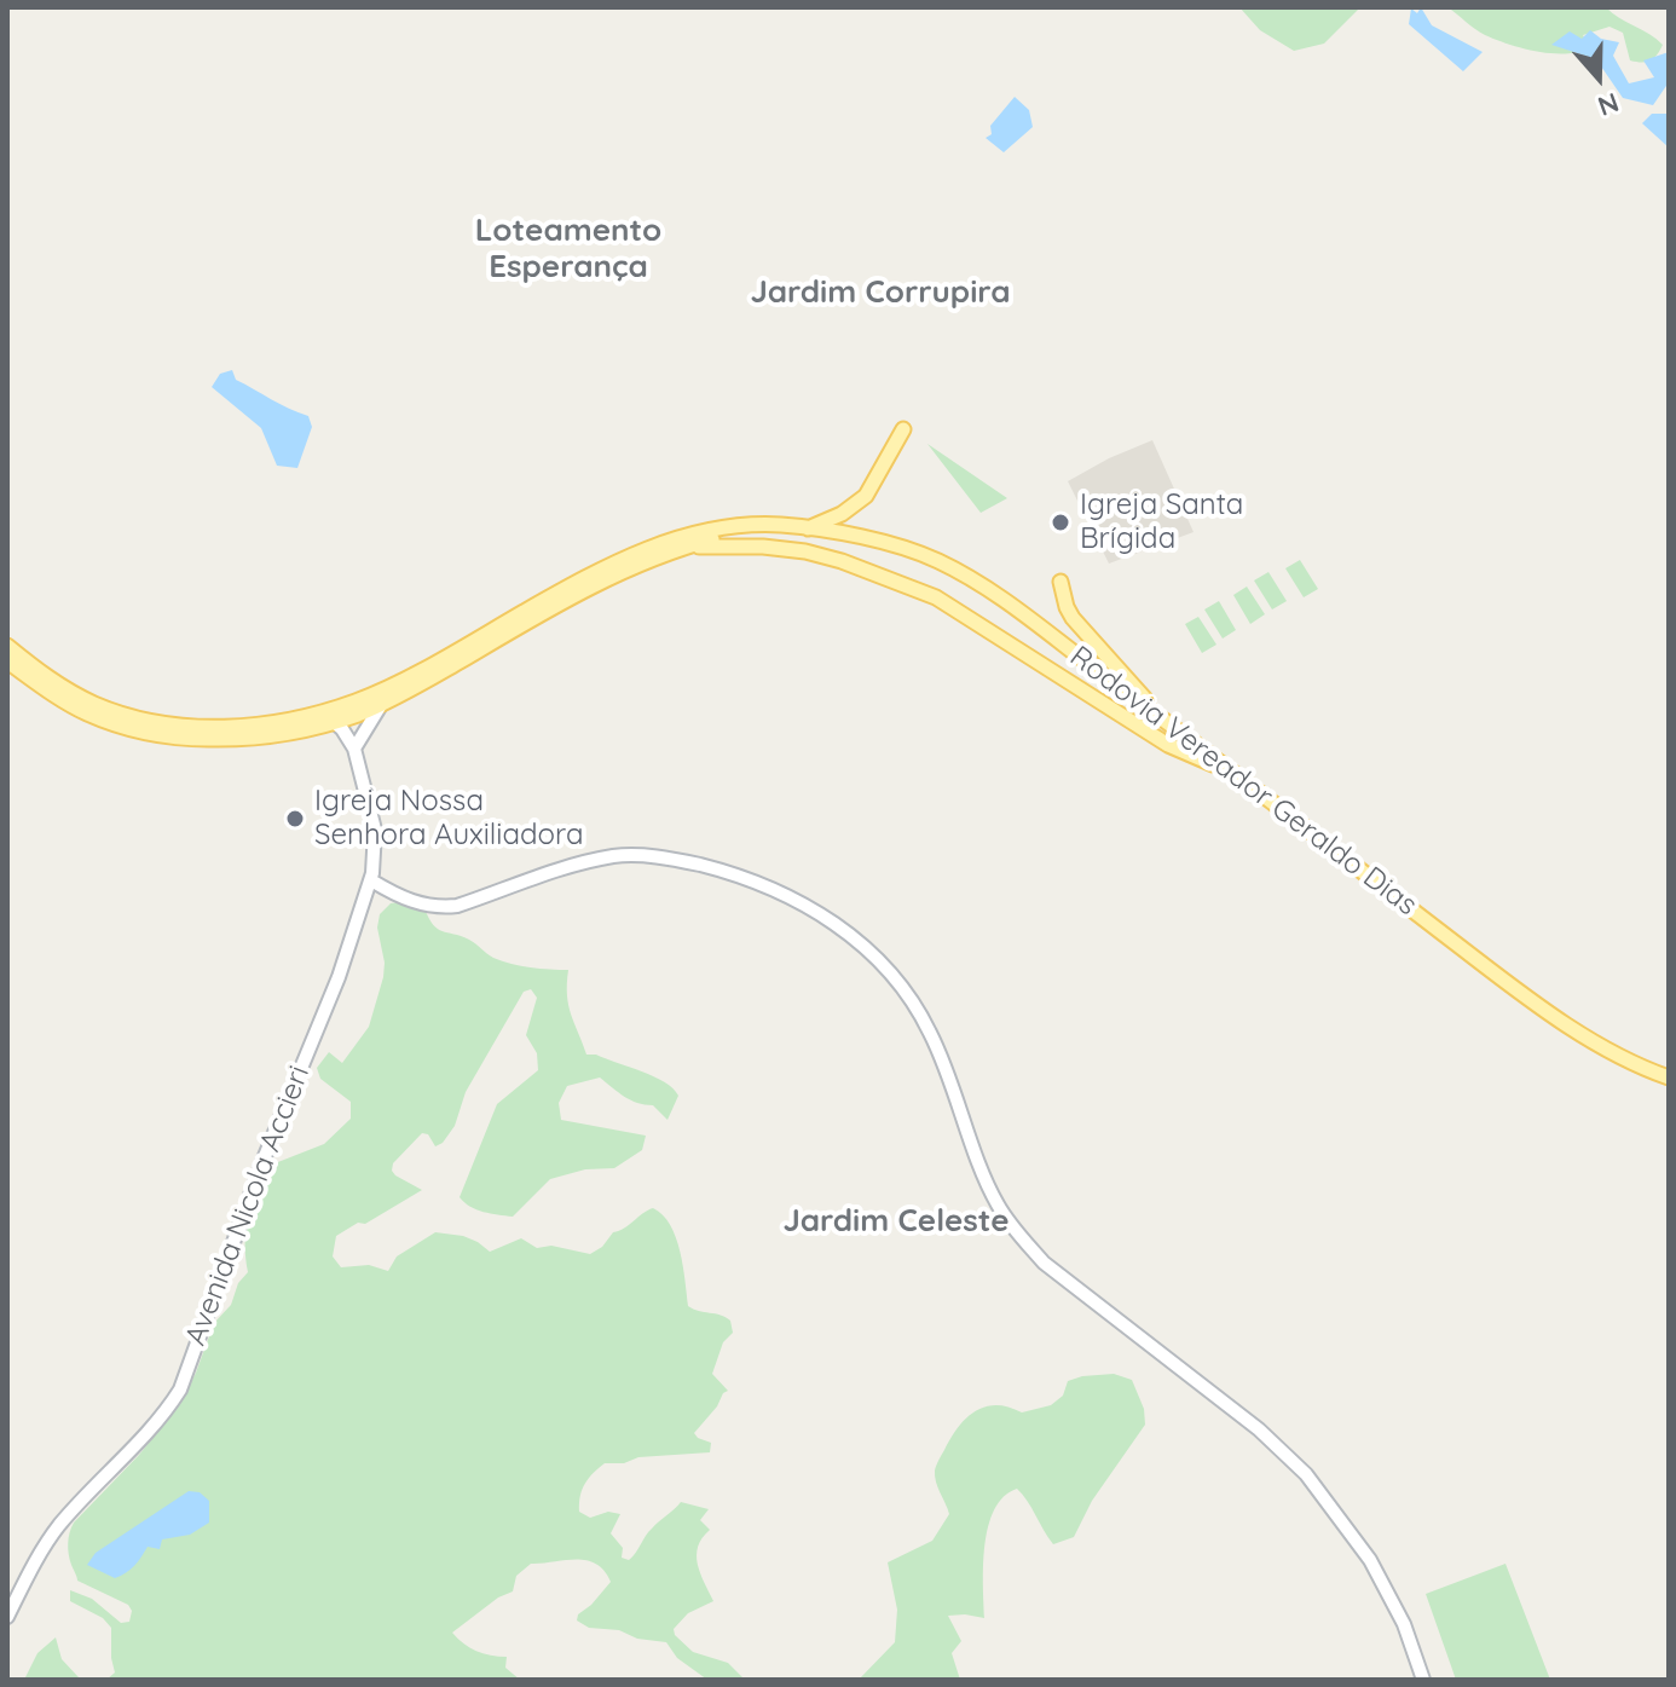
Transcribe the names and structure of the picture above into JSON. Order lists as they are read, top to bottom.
{
  "streets": {
    "main road": ["Rodovia Vereador Geraldo Dias"],
    "street": ["Avenida Nicola Accieri"]
  },
  "crossings": [
    ["Rodovia Vereador Geraldo Dias", "Avenida Nicola Accieri"]
  ],
  "districts": ["Loteamento Esperança", "Jardim Corrupira", "Jardim Celeste"],
  "places": ["Igreja Santa Brígida", "Igreja Nossa Senhora Auxiliadora"],
  "north": "bottom"
}
